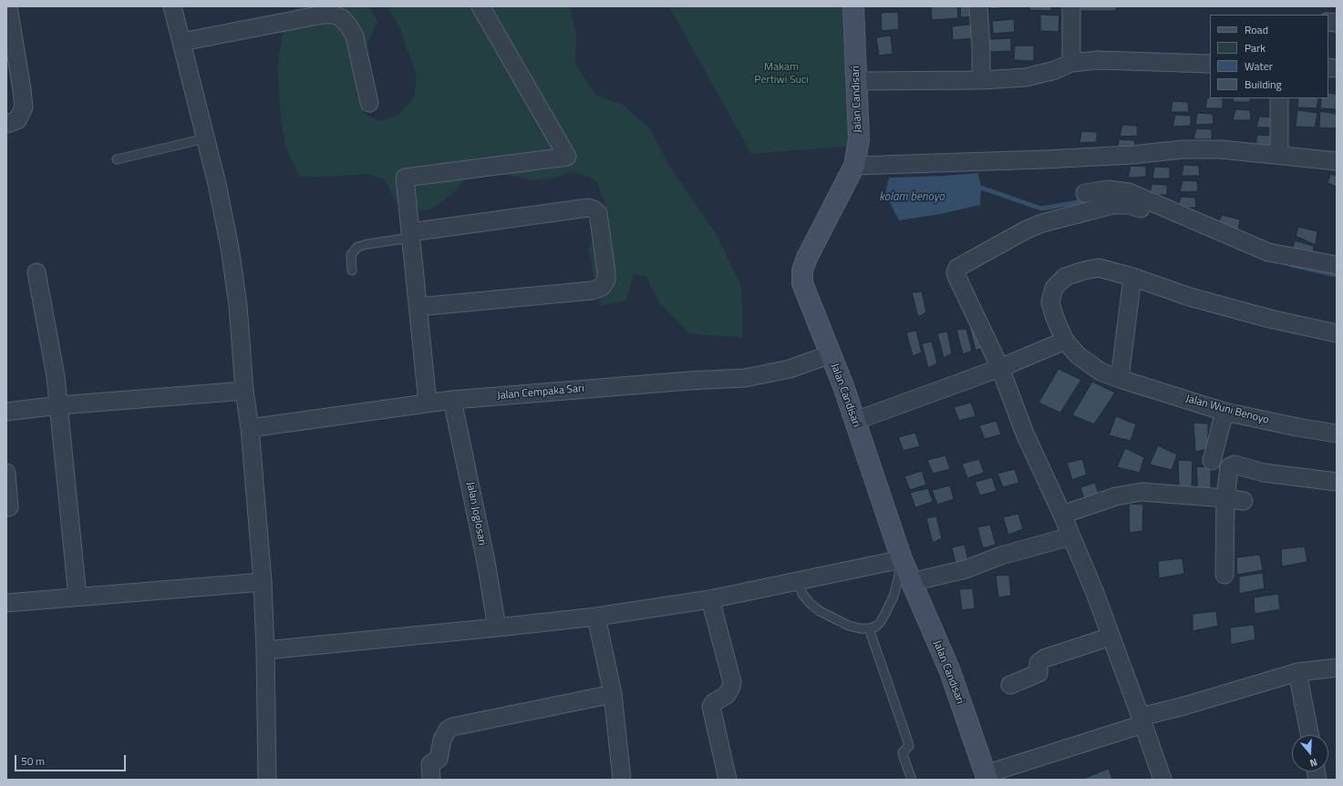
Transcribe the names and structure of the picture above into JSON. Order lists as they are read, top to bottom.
{
  "streets": {
    "street": [
      "Jalan Candisari",
      "Jalan Cempaka Sari",
      "Jalan Wuni Benoyo",
      "Jalan Joglosari"
    ]
  },
  "crossings": [
    ["Jalan Candisari", "Jalan Cempaka Sari"],
    ["Jalan Cempaka Sari", "Jalan Joglosari"]
  ],
  "water": ["kolam benoyo"],
  "parks": ["Makam Pertiwi Suci"],
  "legend": [
    "Road",
    "Park",
    "Water",
    "Building"
  ],
  "scale_bar": "50 m",
  "north": "bottom"
}
